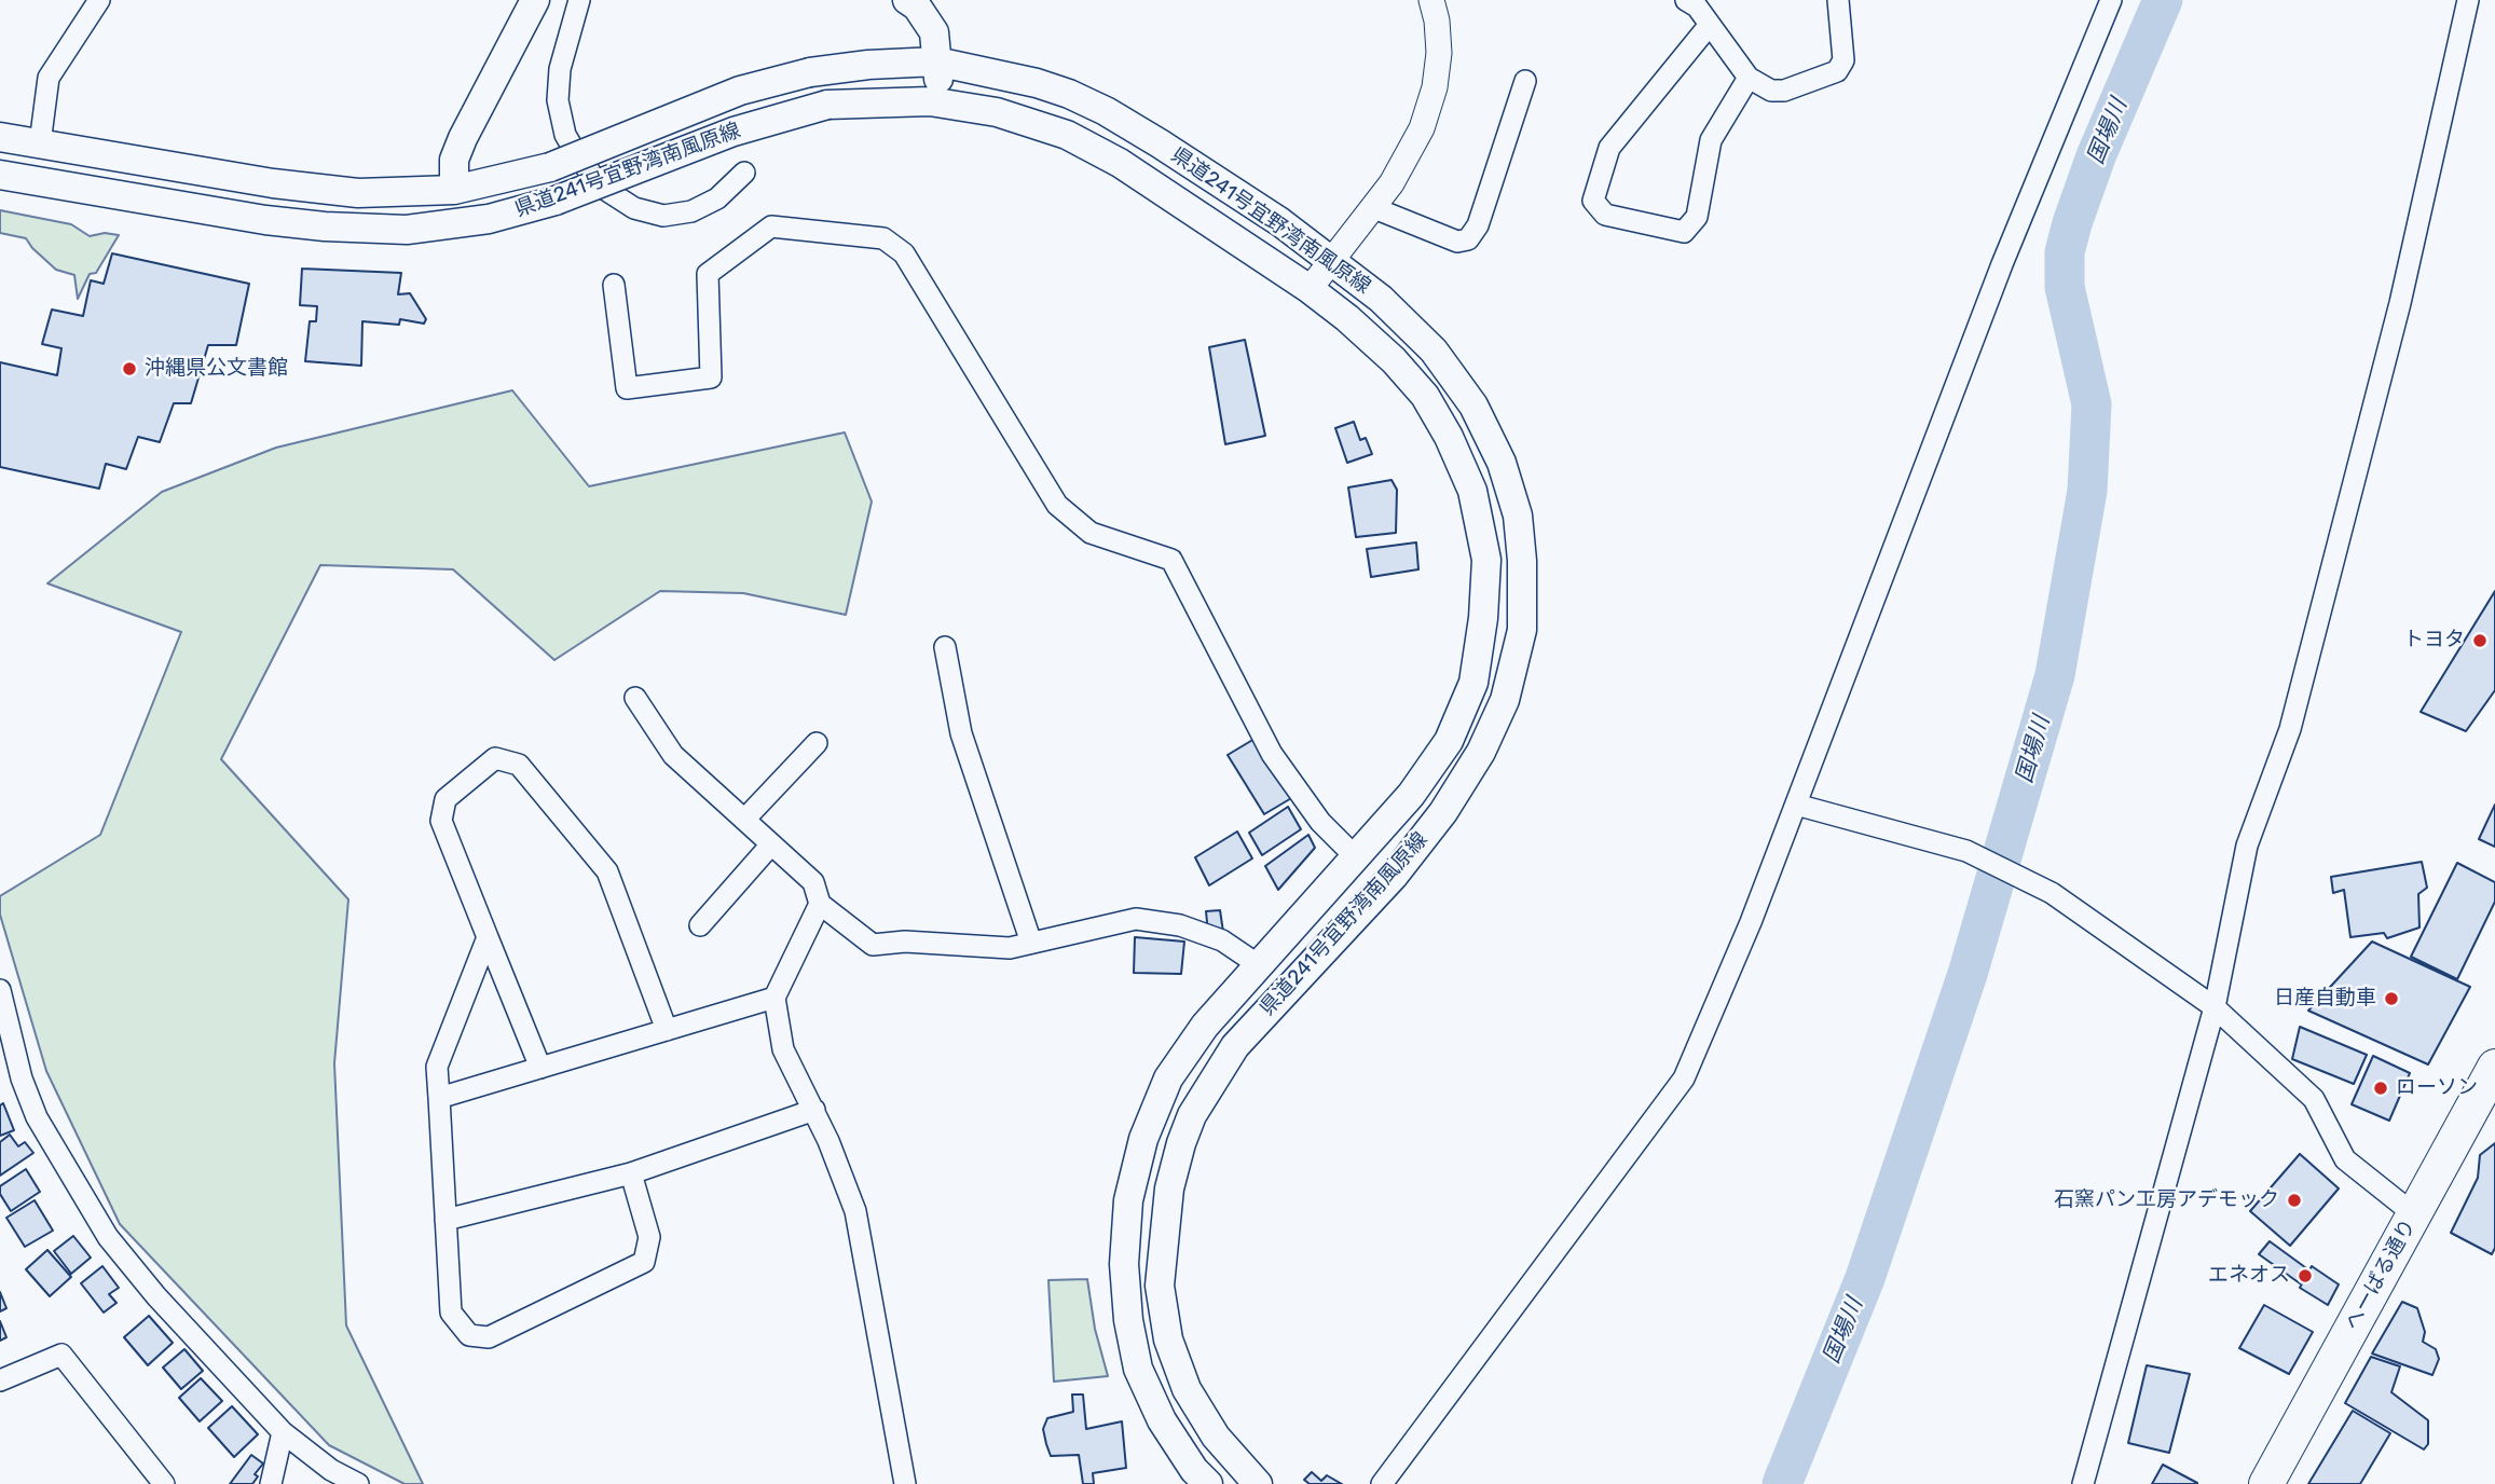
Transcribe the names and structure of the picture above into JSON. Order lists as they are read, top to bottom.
{
  "streets": {
    "highway": ["へーばる通り"],
    "main road": ["県道241号宜野湾南風原線"]
  },
  "water": ["国場川"],
  "places": [
    "沖縄県公文書館",
    "トヨタ",
    "日産自動車",
    "ローソン",
    "石窯パン工房アデモック",
    "エネオス"
  ]
}
